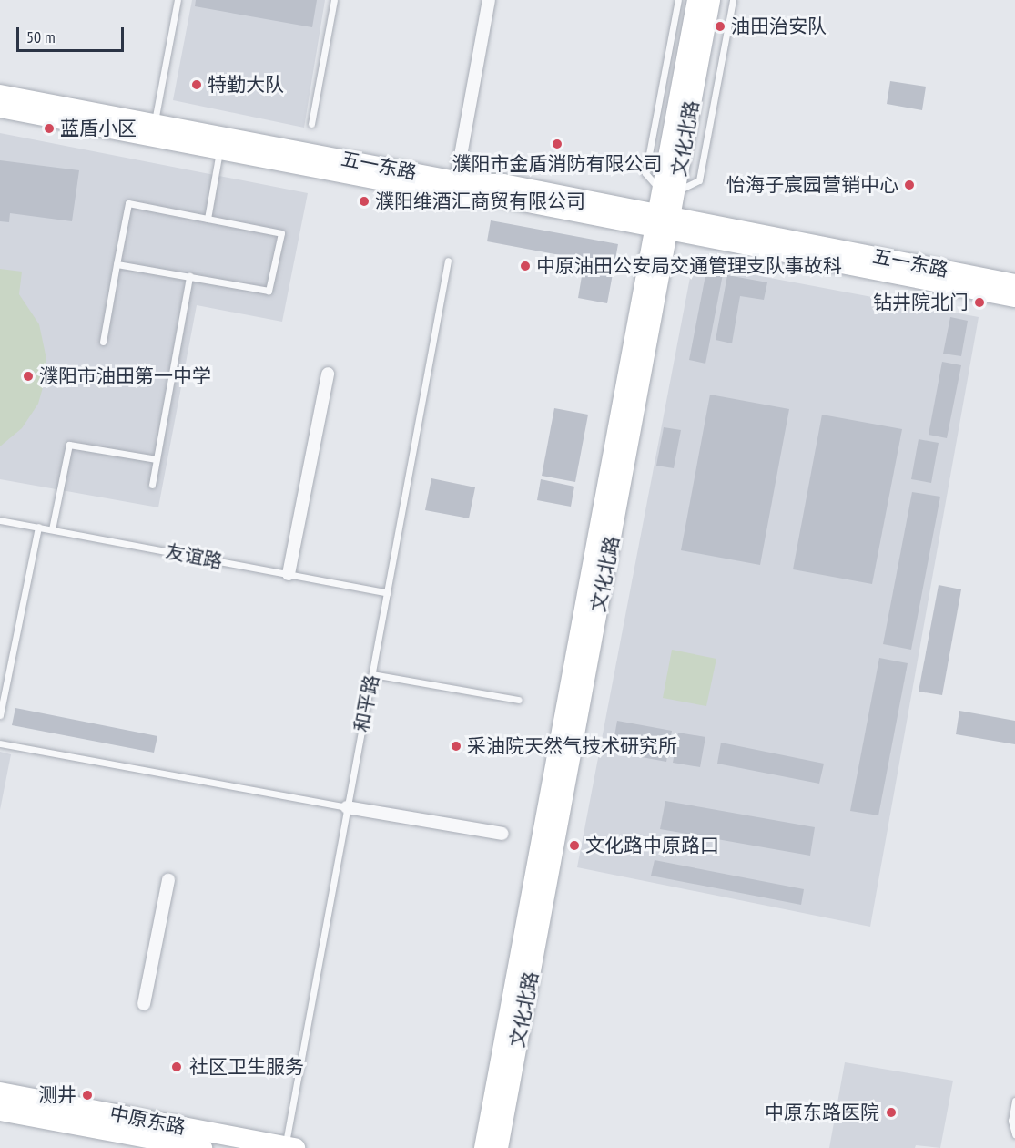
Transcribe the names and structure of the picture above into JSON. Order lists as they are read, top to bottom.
{
  "streets": {
    "main road": ["中原东路"],
    "street": ["文化北路", "五一东路"],
    "lane": ["友谊路", "和平路"]
  },
  "crossings": [
    ["文化北路", "五一东路"],
    ["友谊路", "和平路"],
    ["和平路", "中原东路"]
  ],
  "places": [
    "油田治安队",
    "特勤大队",
    "蓝盾小区",
    "濮阳市金盾消防有限公司",
    "怡海子宸园营销中心",
    "濮阳维酒汇商贸有限公司",
    "中原油田公安局交通管理支队事故科",
    "钻井院北门",
    "濮阳市油田第一中学",
    "采油院天然气技术研究所",
    "文化路中原路口",
    "社区卫生服务",
    "测井",
    "中原东路医院"
  ],
  "scale_bar": "50 m"
}
